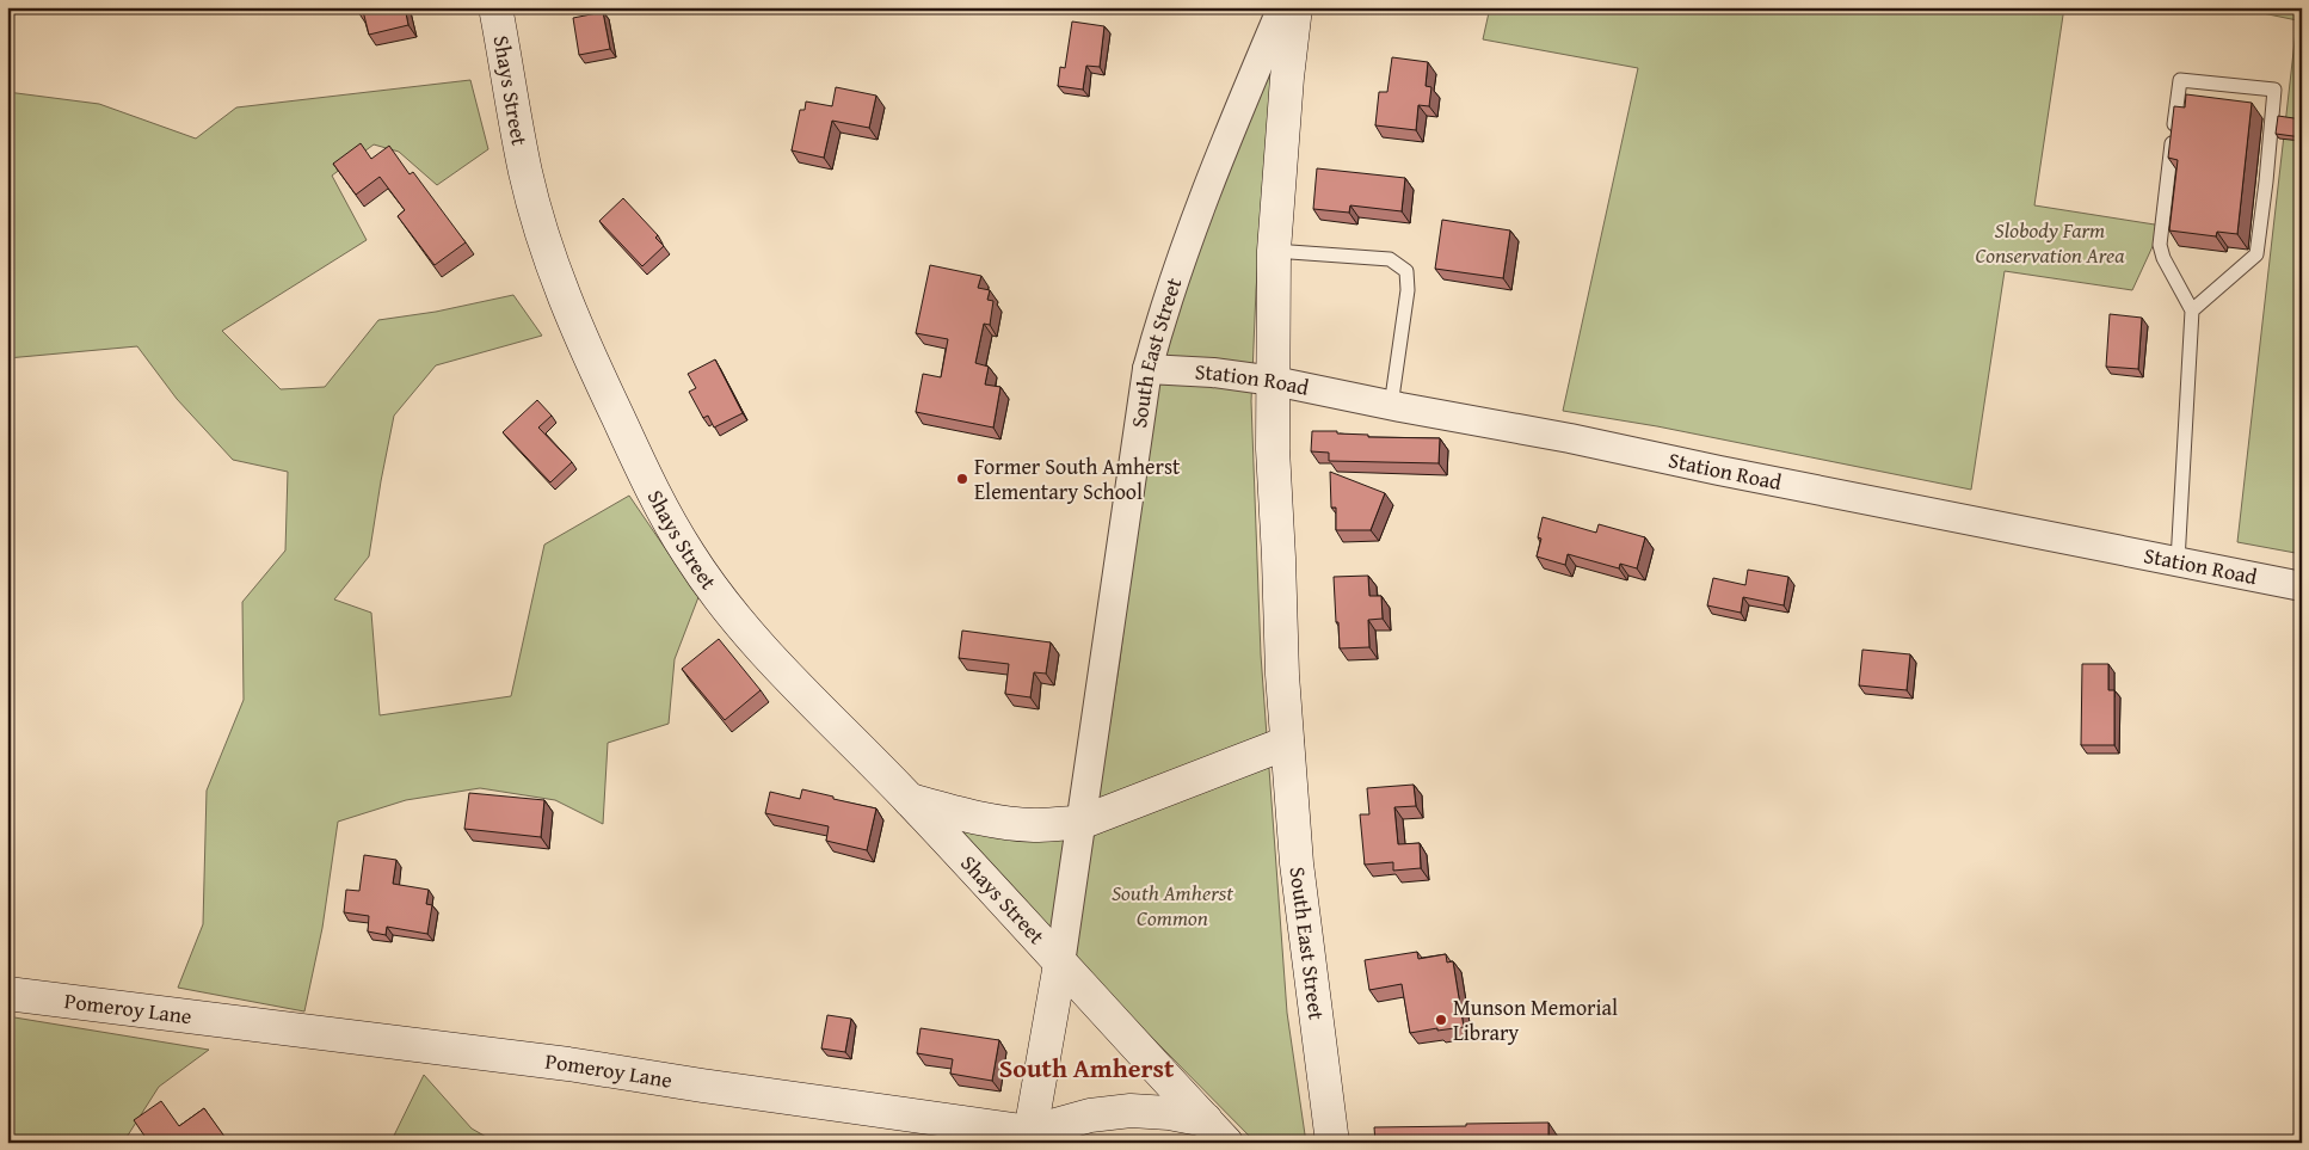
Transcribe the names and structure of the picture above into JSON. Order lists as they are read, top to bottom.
{
  "streets": {
    "main road": ["Shays Street", "South East Street", "Pomeroy Lane"],
    "street": ["Station Road"]
  },
  "crossings": [
    ["Shays Street", "South East Street"],
    ["South East Street", "Station Road"]
  ],
  "districts": ["South Amherst"],
  "parks": ["Slobody Farm Conservation Area", "South Amherst Common"],
  "places": ["Former South Amherst Elementary School", "Munson Memorial Library"]
}
